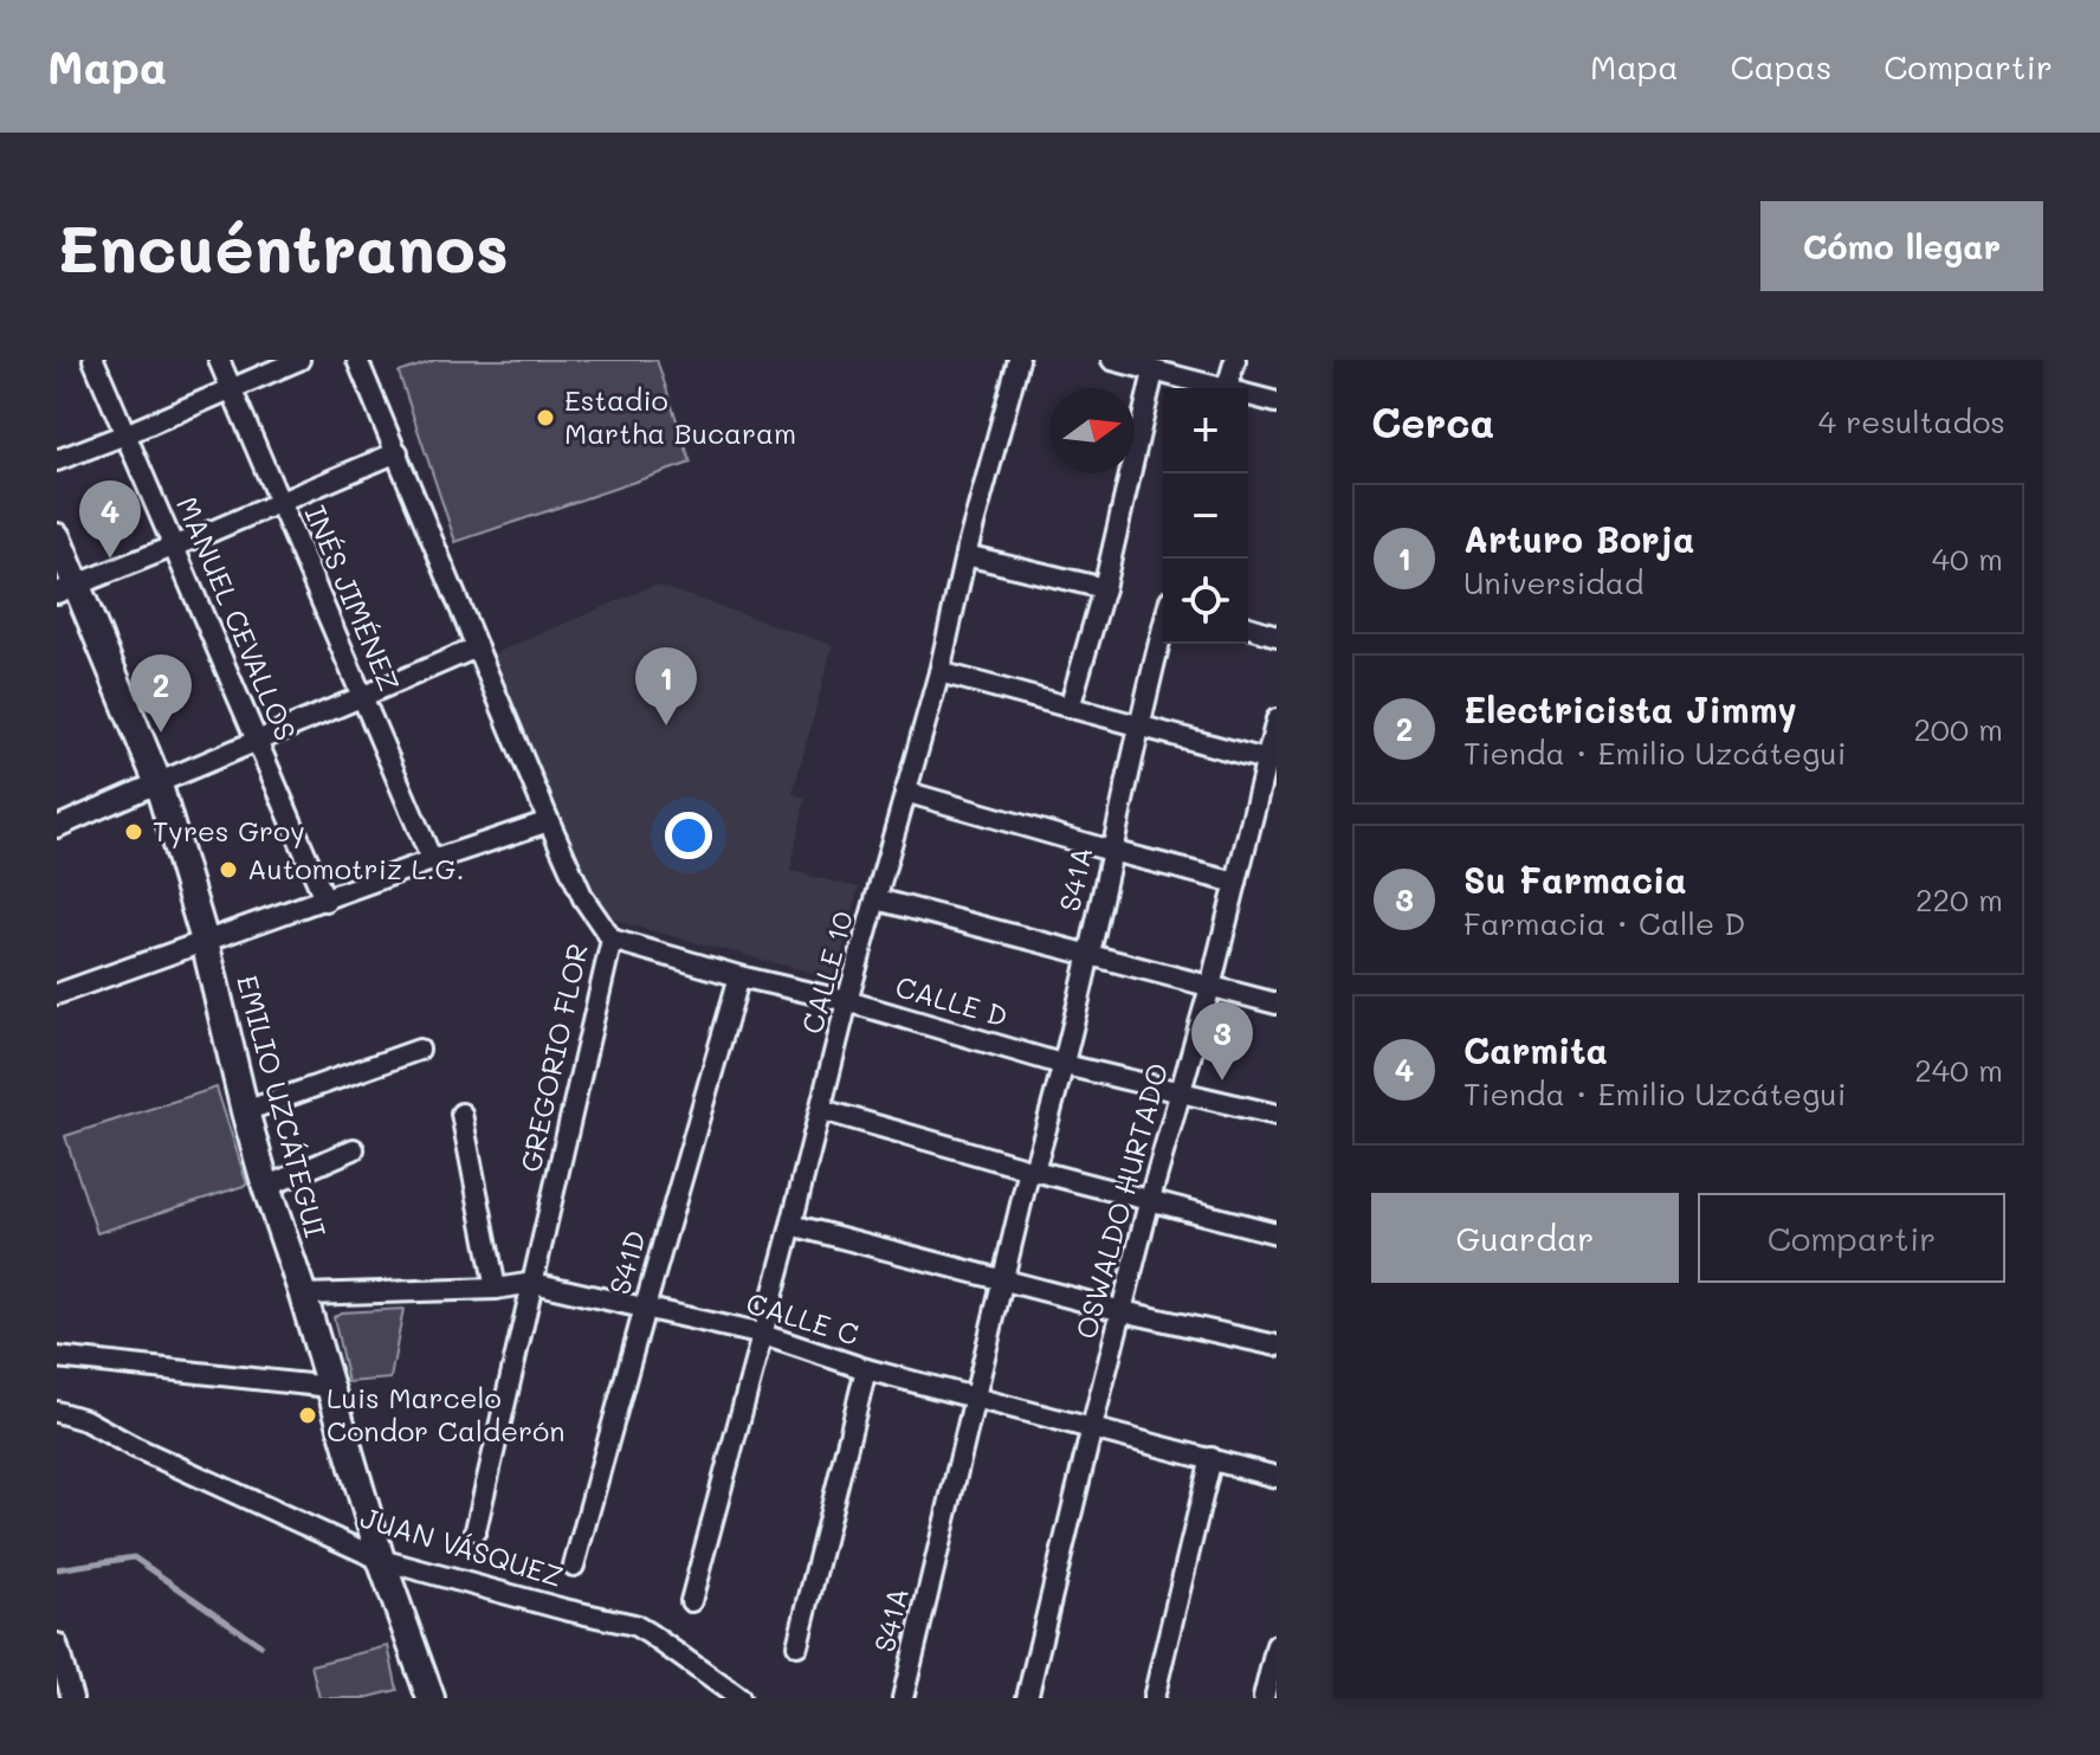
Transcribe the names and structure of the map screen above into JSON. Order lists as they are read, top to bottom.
{
  "streets": {
    "street": [
      "INÉS JIMÉNEZ",
      "MANUEL CEVALLOS",
      "S41A",
      "CALLE 10",
      "CALLE D",
      "GREGORIO FLOR",
      "EMILIO UZCÁTEGUI",
      "OSWALDO HURTADO",
      "S41D",
      "CALLE C",
      "JUAN VÁSQUEZ"
    ]
  },
  "crossings": [
    ["S41A", "CALLE D"],
    ["S41A", "CALLE C"],
    ["CALLE 10", "CALLE D"],
    ["CALLE 10", "CALLE C"],
    ["CALLE D", "GREGORIO FLOR"],
    ["CALLE D", "OSWALDO HURTADO"],
    ["CALLE D", "S41D"],
    ["GREGORIO FLOR", "CALLE C"],
    ["EMILIO UZCÁTEGUI", "CALLE C"],
    ["EMILIO UZCÁTEGUI", "JUAN VÁSQUEZ"],
    ["OSWALDO HURTADO", "CALLE C"],
    ["S41D", "CALLE C"]
  ],
  "places": [
    "Estadio Martha Bucaram",
    "Tyres Groy",
    "Automotriz L.G.",
    "Luis Marcelo Condor Calderón"
  ],
  "north": "right",
  "page": {
    "header": "Mapa",
    "nav": ["Mapa", "Capas", "Compartir"],
    "buttons": [
      "Cómo llegar",
      ["Guardar", "Compartir"]
    ],
    "title": "Encuéntranos",
    "heading": ["Cerca", "4 resultados"],
    "map_buttons": ["+", "−"],
    "pins": [
      "4",
      "1",
      "2",
      "3"
    ],
    "list": [
      {
        "mark": "1",
        "name": "Arturo Borja",
        "note": "Universidad",
        "value": "40 m"
      },
      {
        "mark": "2",
        "name": "Electricista Jimmy",
        "note": "Tienda · Emilio Uzcátegui",
        "value": "200 m"
      },
      {
        "mark": "3",
        "name": "Su Farmacia",
        "note": "Farmacia · Calle D",
        "value": "220 m"
      },
      {
        "mark": "4",
        "name": "Carmita",
        "note": "Tienda · Emilio Uzcátegui",
        "value": "240 m"
      }
    ]
  }
}
